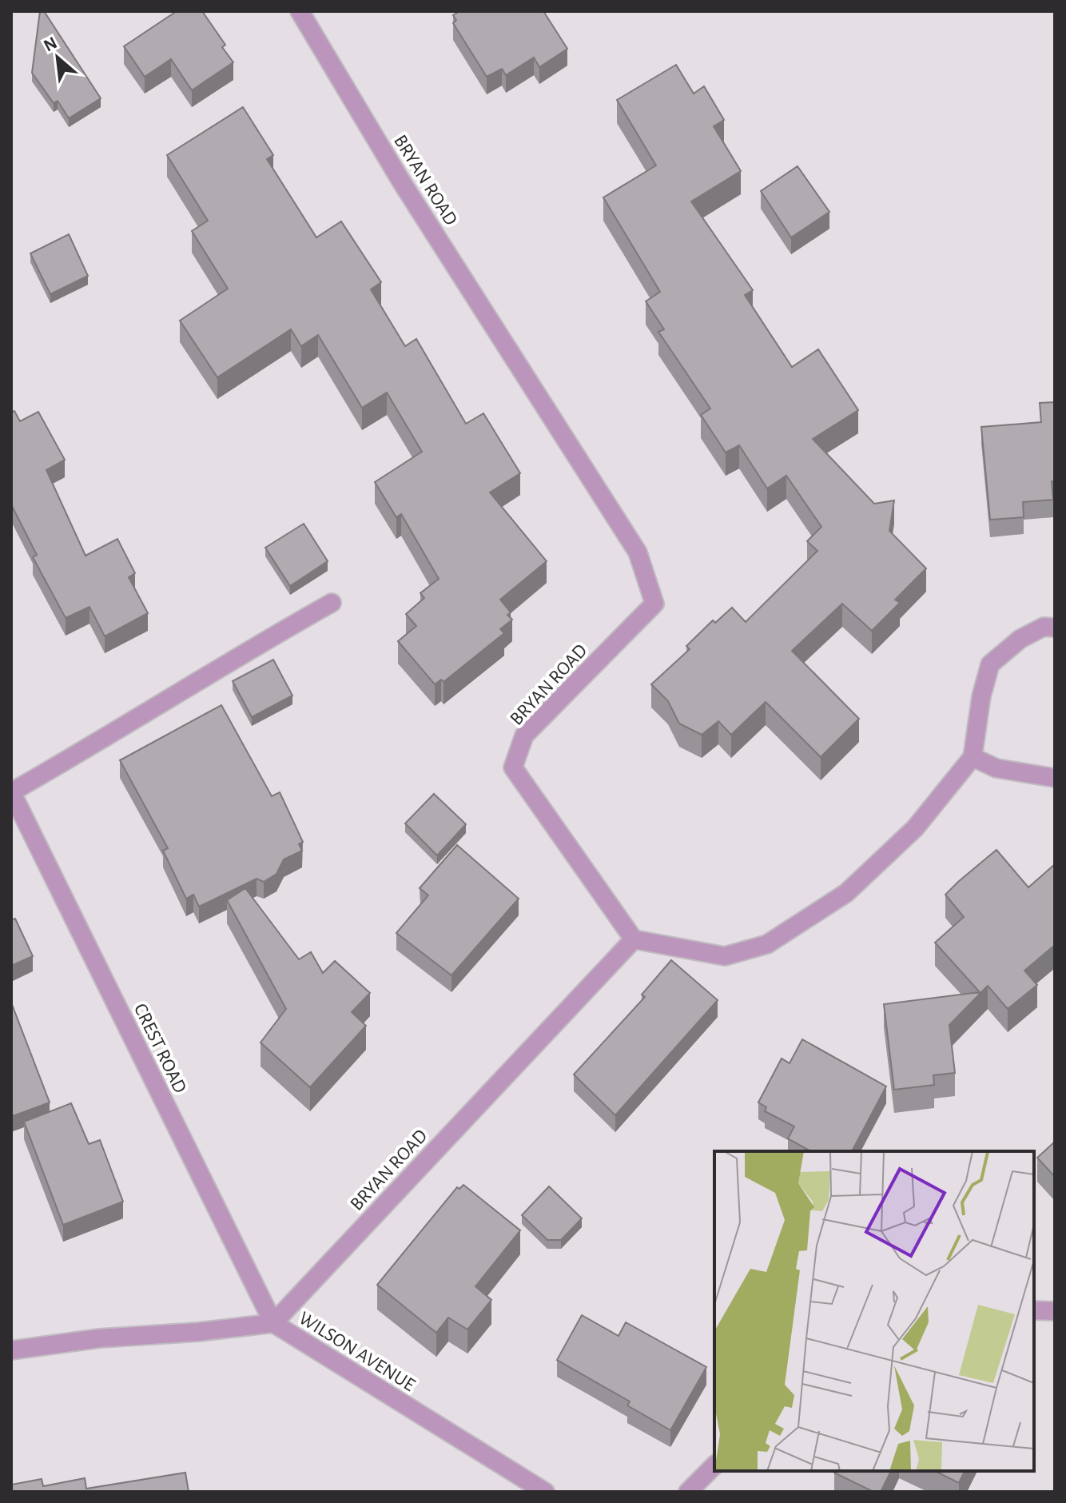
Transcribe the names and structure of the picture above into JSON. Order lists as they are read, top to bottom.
{
  "streets": {
    "street": ["BRYAN ROAD", "CREST ROAD", "WILSON AVENUE"]
  },
  "crossings": [
    ["BRYAN ROAD", "CREST ROAD"],
    ["BRYAN ROAD", "WILSON AVENUE"],
    ["CREST ROAD", "WILSON AVENUE"]
  ],
  "north": "top left"
}
